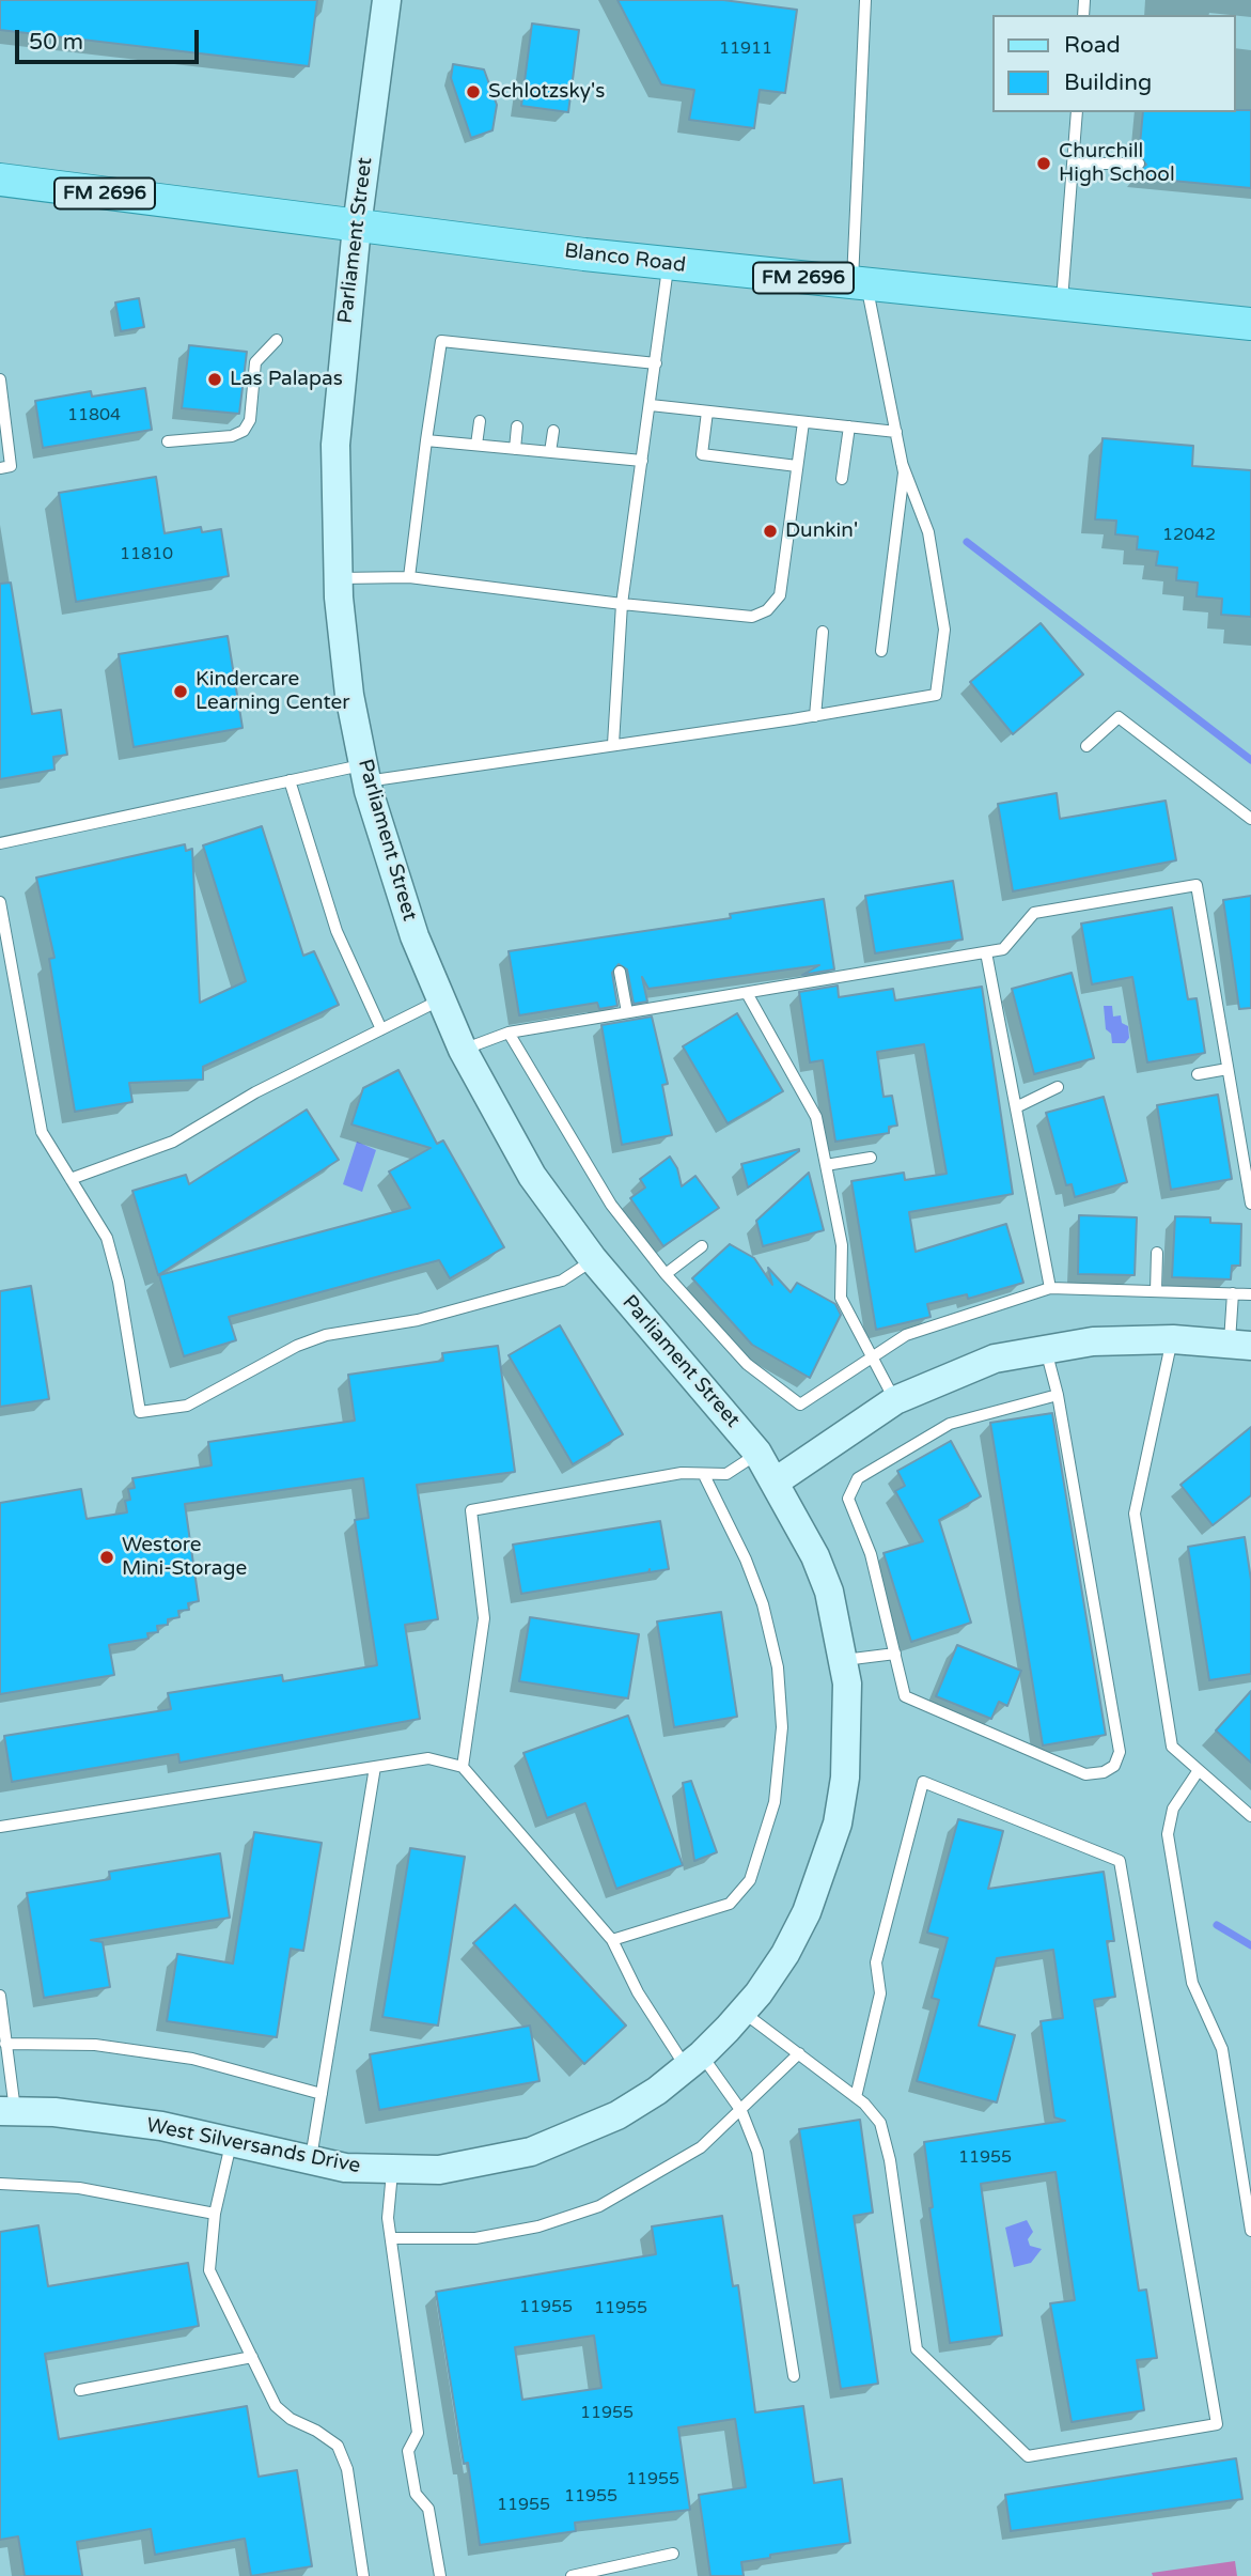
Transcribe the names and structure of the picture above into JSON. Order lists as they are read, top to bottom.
{
  "streets": {
    "main road": ["FM 2696", "Blanco Road"],
    "street": ["Parliament Street", "West Silversands Drive"]
  },
  "crossings": [
    ["Parliament Street", "Blanco Road"],
    ["Parliament Street", "West Silversands Drive"]
  ],
  "places": [
    "Schlotzsky's",
    "Churchill High School",
    "Las Palapas",
    "Dunkin'",
    "Kindercare Learning Center",
    "Westore Mini-Storage"
  ],
  "house_numbers": [
    "11911",
    "11804",
    "12042",
    "11810",
    "11955",
    "11955",
    "11955",
    "11955",
    "11955",
    "11955",
    "11955"
  ],
  "legend": ["Road", "Building"],
  "scale_bar": "50 m"
}
